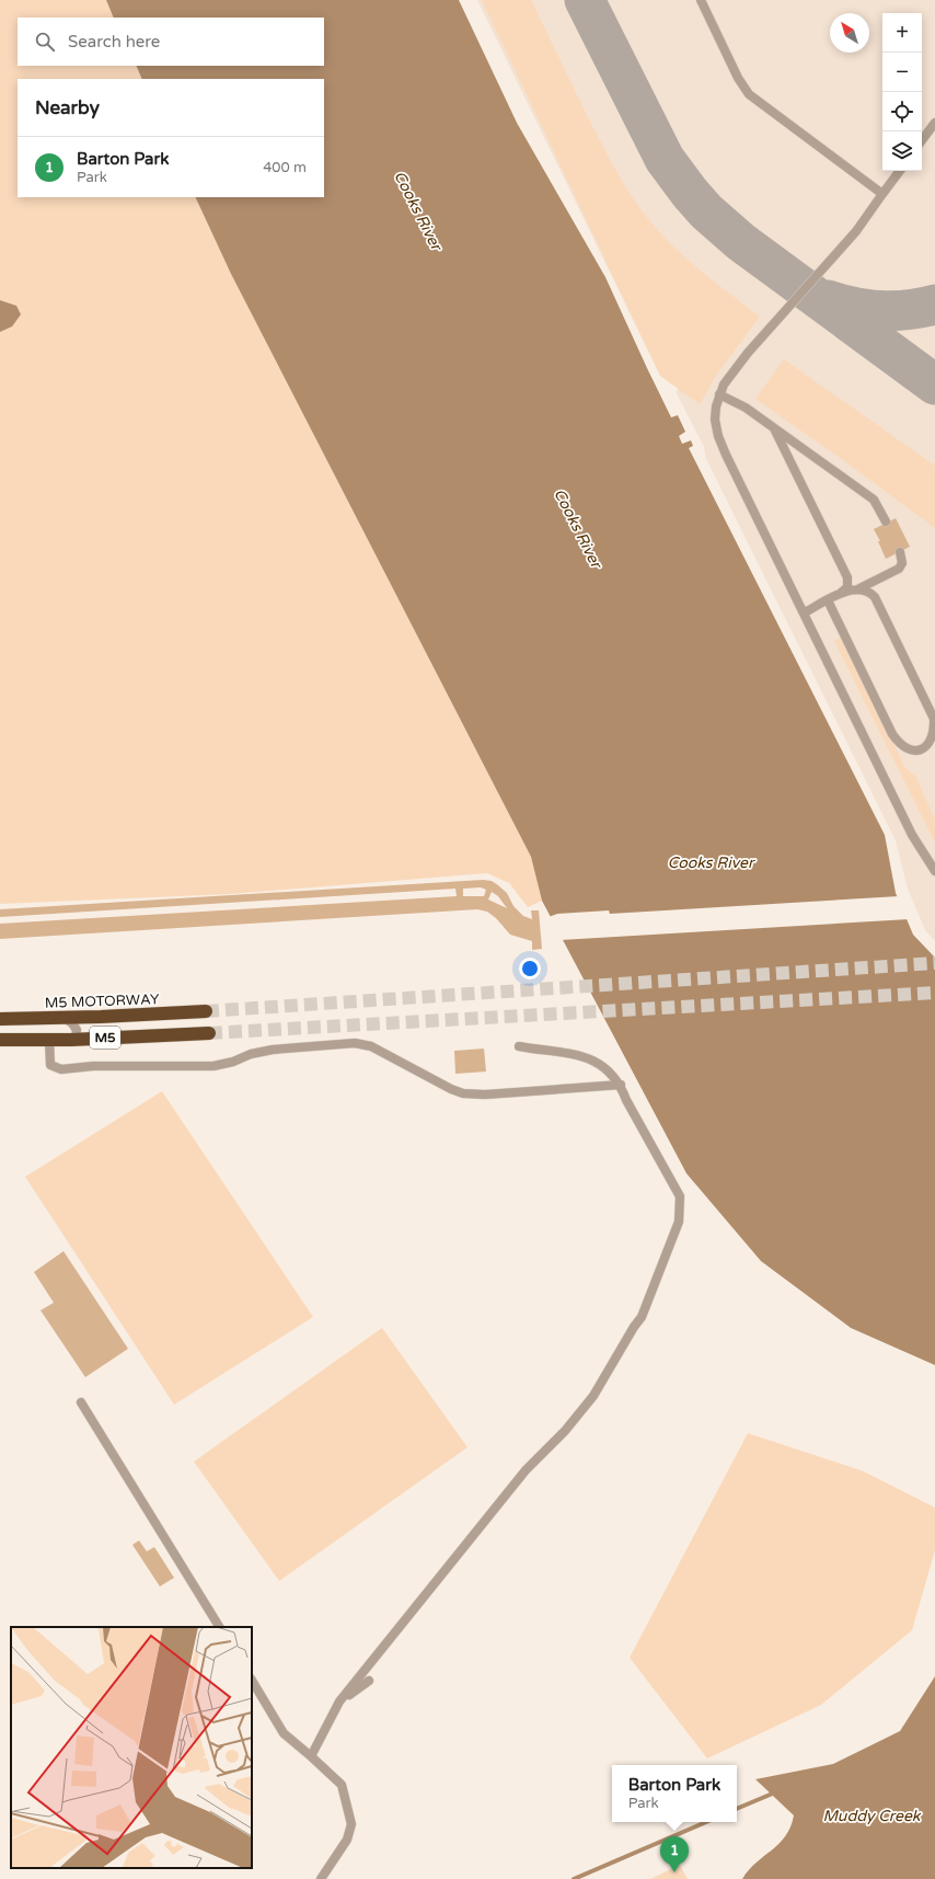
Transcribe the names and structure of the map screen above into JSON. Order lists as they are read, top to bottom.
{
  "streets": {
    "highway": ["M5 MOTORWAY", "M5"]
  },
  "water": ["Cooks River", "Muddy Creek"],
  "north": "top left",
  "page": {
    "map_buttons": ["+", "−"],
    "search": "Search here",
    "heading": "Nearby",
    "list": [
      {
        "mark": "1",
        "name": "Barton Park",
        "note": "Park",
        "value": "400 m"
      }
    ],
    "popup": ["Barton Park", "Park"],
    "pins": "1"
  }
}
